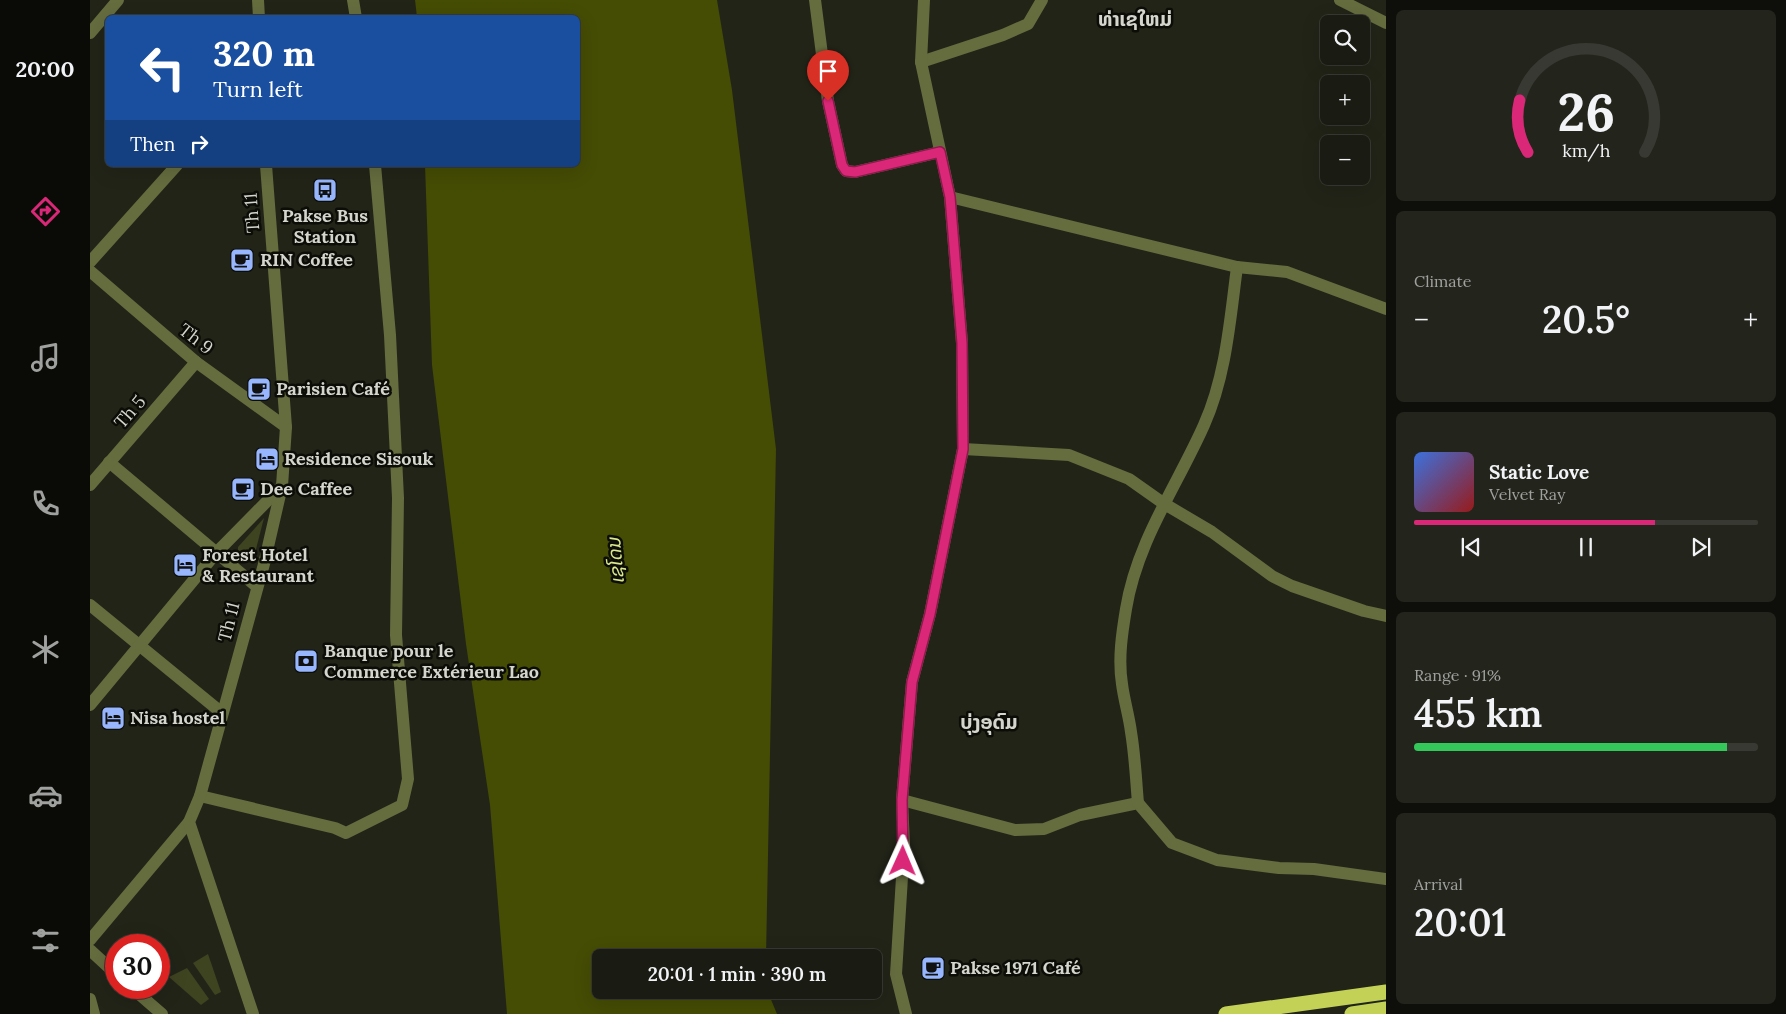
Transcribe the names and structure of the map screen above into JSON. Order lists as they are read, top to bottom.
{
  "streets": {
    "street": ["Th 11", "Th 9", "Th 5"]
  },
  "crossings": [
    ["Th 11", "Th 9"],
    ["Th 9", "Th 5"]
  ],
  "districts": ["ທ່າເຊໃຫມ່", "ບຸ່ງອຸດົມ"],
  "water": ["ເຊໂດນ"],
  "places": {
    "bus stop": ["Pakse Bus Station"],
    "cafe": [
      "RIN Coffee",
      "Parisien Café",
      "Dee Caffee",
      "Pakse 1971 Café"
    ],
    "hotel": ["Residence Sisouk", "Forest Hotel & Restaurant", "Nisa hostel"],
    "bank": ["Banque pour le Commerce Extérieur Lao"]
  },
  "page": {
    "tabs": "20:00",
    "map_buttons": ["+", "−"],
    "turn": ["320 m", "Turn left"],
    "then": "Then",
    "tile": [
      "Climate",
      ["Range · 91%", "455 km"],
      ["Arrival", "20:01"]
    ],
    "heat": ["−", "20.5°", "+"],
    "song": ["Static Love", "Velvet Ray"],
    "limit": "30",
    "trip": "20:01 · 1 min · 390 m",
    "gauge": ["26", "km/h"]
  }
}
